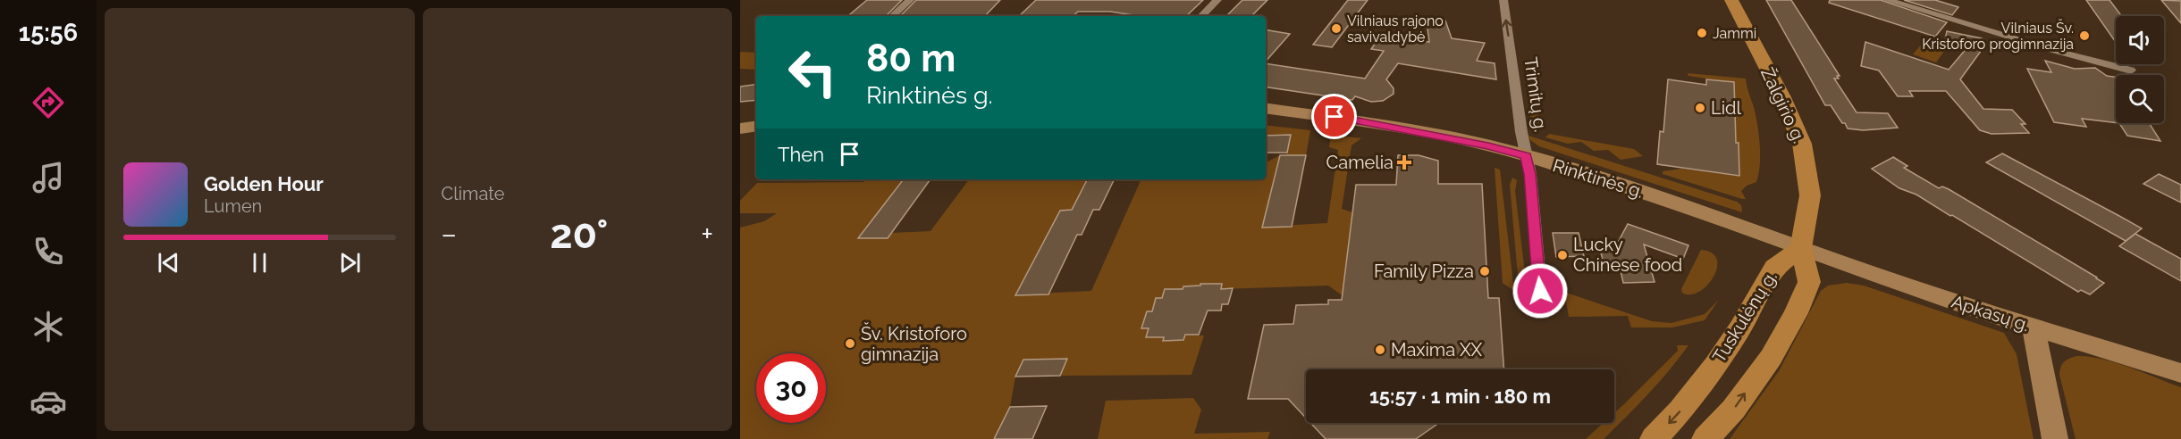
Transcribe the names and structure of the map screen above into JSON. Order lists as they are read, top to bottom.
{
  "streets": {
    "main road": [
      "Žalgirio g.",
      "Rinktinės g.",
      "Apkasų g.",
      "Tuskulėnų g."
    ],
    "street": ["Trimitų g."]
  },
  "crossings": [
    ["Trimitų g.", "Rinktinės g."],
    ["Žalgirio g.", "Rinktinės g."],
    ["Žalgirio g.", "Apkasų g."],
    ["Žalgirio g.", "Tuskulėnų g."],
    ["Rinktinės g.", "Apkasų g."],
    ["Rinktinės g.", "Tuskulėnų g."],
    ["Apkasų g.", "Tuskulėnų g."]
  ],
  "one_way": ["Trimitų g."],
  "places": {
    "other": [
      "Vilniaus rajono savivaldybė",
      "Jammi",
      "Vilniaus Šv. Kristoforo progimnazija",
      "Lidl",
      "Lucky Chinese food",
      "Family Pizza",
      "Šv. Kristoforo gimnazija",
      "Maxima XX"
    ],
    "health": ["Camelia"]
  },
  "page": {
    "tabs": "15:56",
    "tile": "Climate",
    "turn": ["80 m", "Rinktinės g."],
    "then": "Then",
    "song": ["Golden Hour", "Lumen"],
    "heat": ["−", "20°", "+"],
    "limit": "30",
    "trip": "15:57 · 1 min · 180 m"
  }
}
